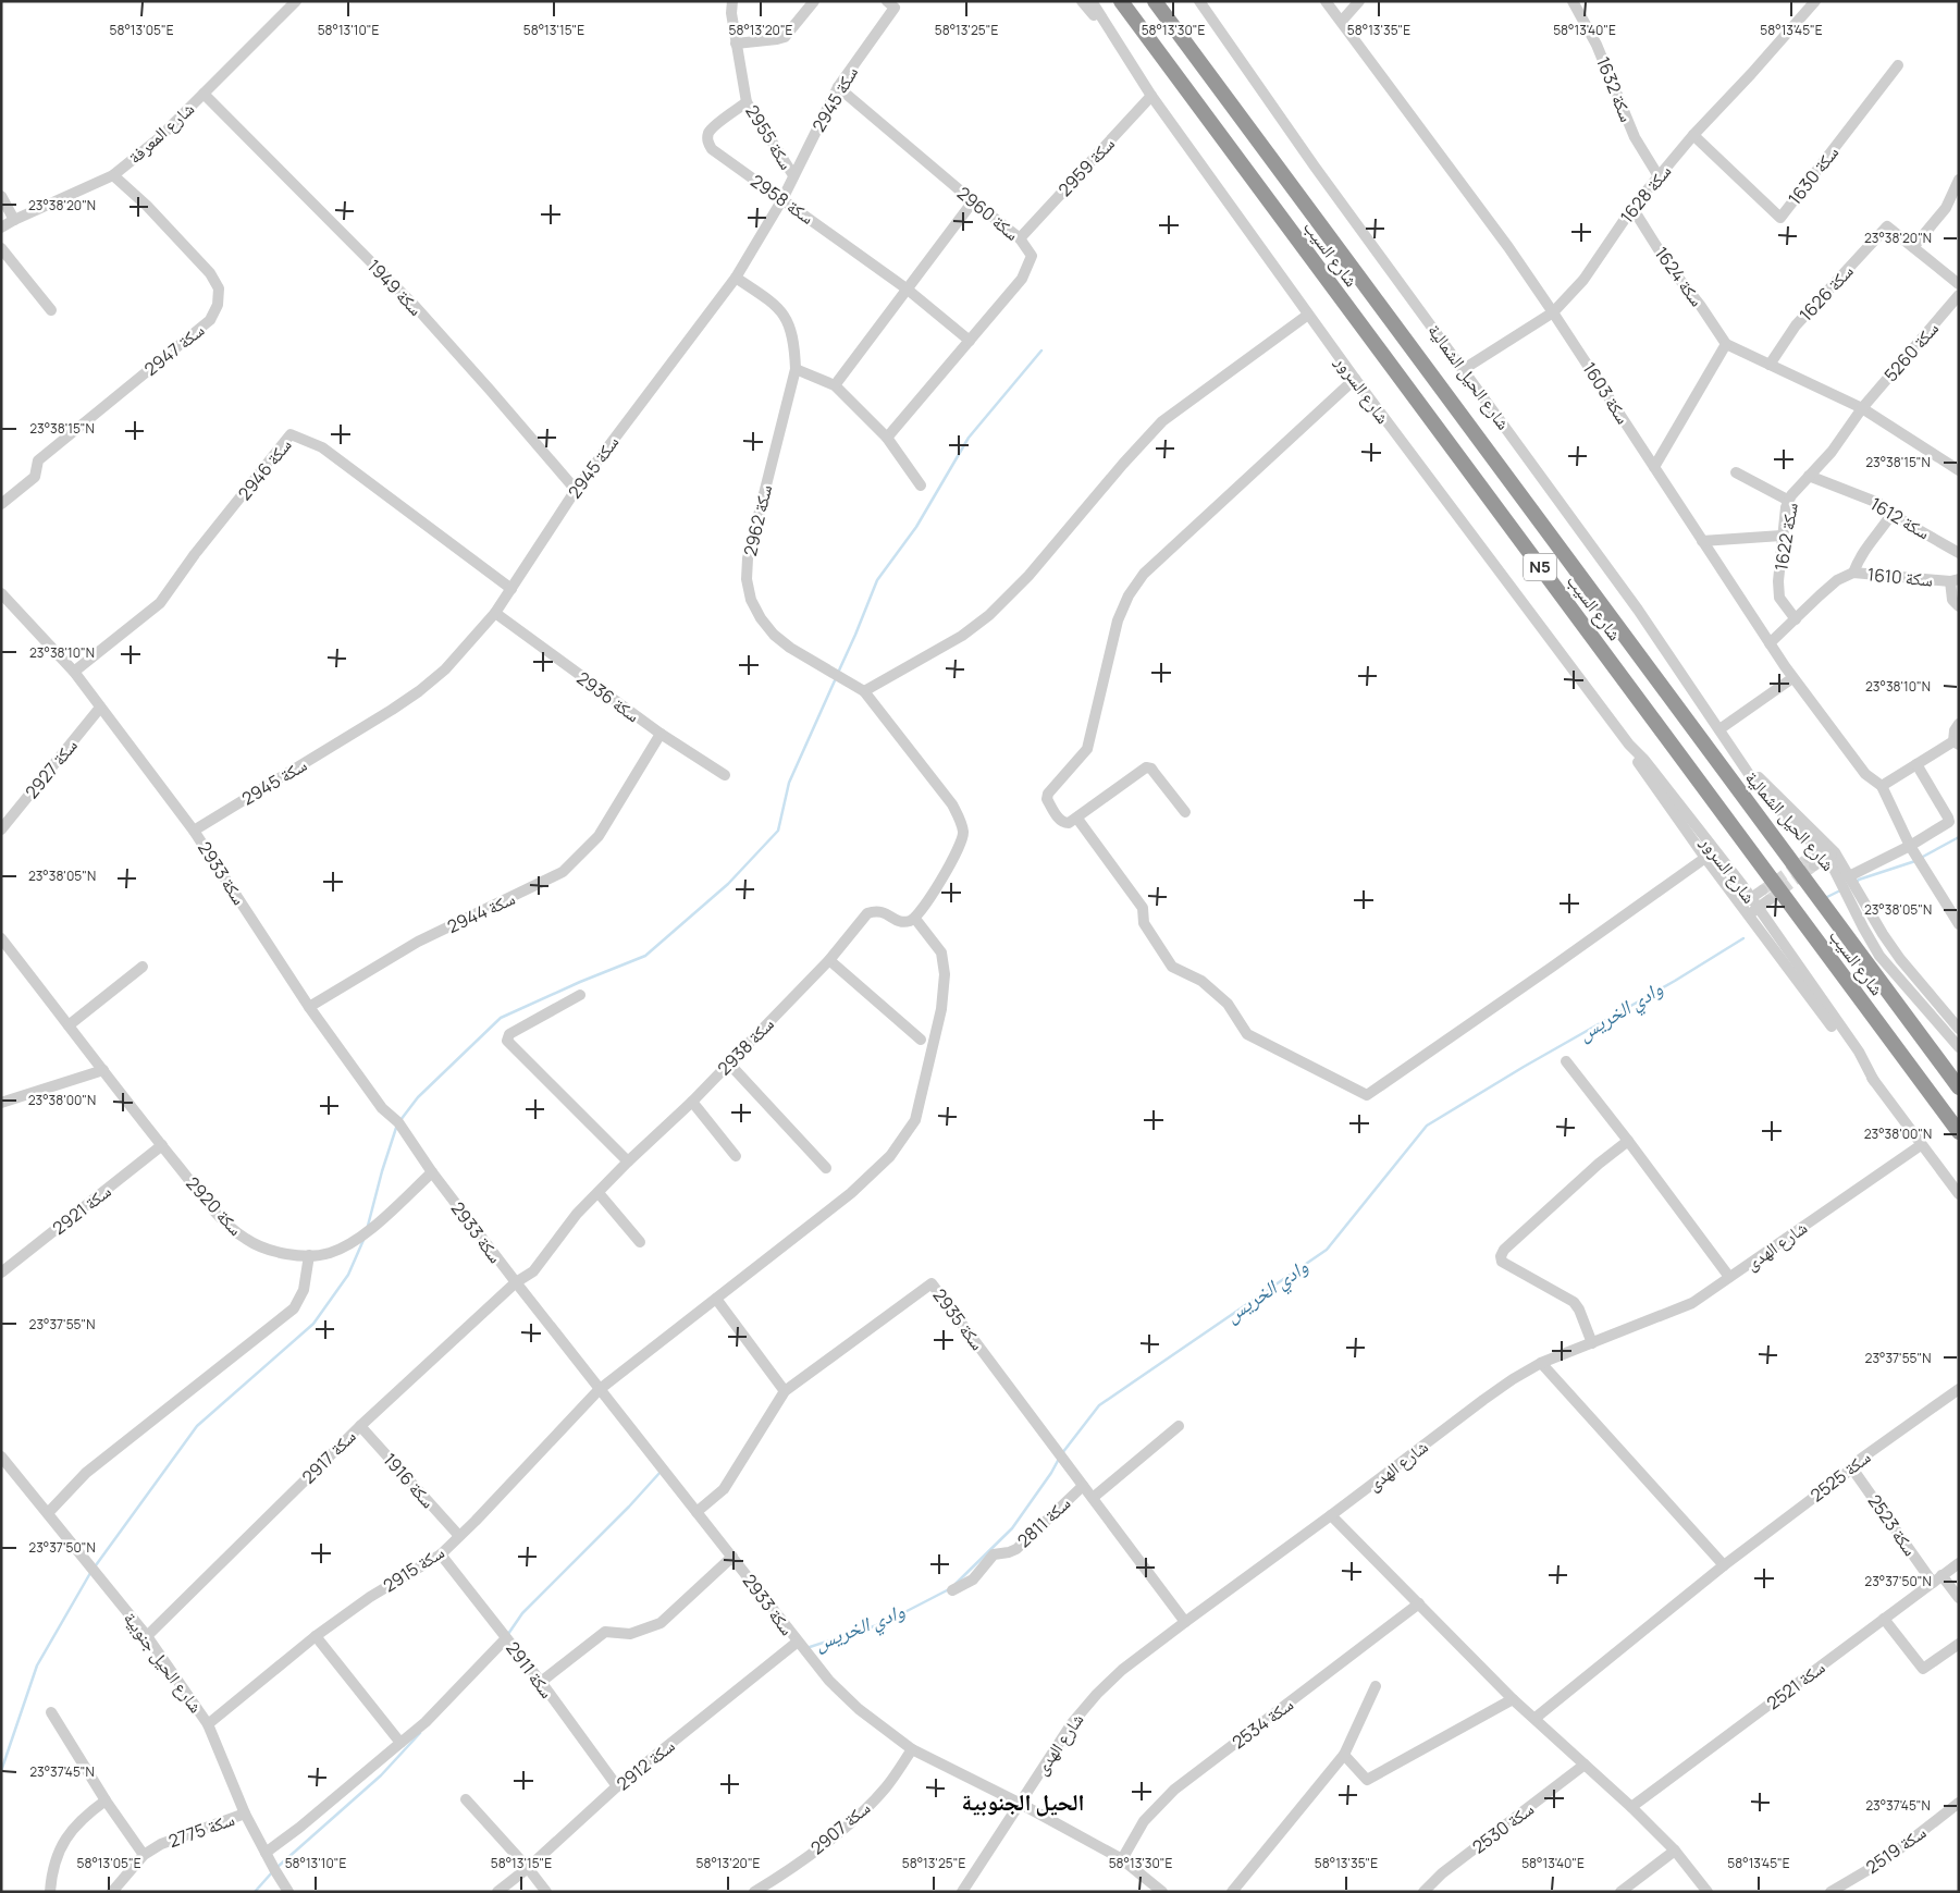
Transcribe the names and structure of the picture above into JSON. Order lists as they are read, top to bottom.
{
  "streets": {
    "highway": ["شارع السيب", "N5"],
    "street": [
      "سكة 1632",
      "سكة 2945",
      "شارع المعرفة",
      "سكة 2955",
      "سكة 2959",
      "سكة 1630",
      "سكة 1628",
      "سكة 2958",
      "سكة 2960",
      "سكة 1624",
      "سكة 1949",
      "سكة 1626",
      "سكة 2947",
      "سكة 5260",
      "شارع الحيل الشمالية",
      "شارع السرور",
      "سكة 1603",
      "سكة 2946",
      "سكة 1612",
      "سكة 2962",
      "سكة 1622",
      "سكة 1610",
      "سكة 2936",
      "سكة 2927",
      "سكة 2933",
      "سكة 2944",
      "سكة 2938",
      "سكة 2920",
      "سكة 2921",
      "شارع الهدى",
      "سكة 2935",
      "سكة 2917",
      "سكة 2525",
      "سكة 1916",
      "سكة 2811",
      "سكة 2523",
      "سكة 2915",
      "شارع الحيل جنوبية",
      "سكة 2911",
      "سكة 2521",
      "سكة 2534",
      "سكة 2912",
      "سكة 2907",
      "سكة 2530",
      "سكة 2775",
      "سكة 2519"
    ]
  },
  "crossings": [
    ["سكة 1632", "سكة 1628"],
    ["سكة 2945", "سكة 2955"],
    ["سكة 2945", "سكة 2958"],
    ["سكة 2945", "سكة 2960"],
    ["سكة 2945", "سكة 1949"],
    ["سكة 2945", "سكة 2946"],
    ["سكة 2945", "سكة 2962"],
    ["سكة 2945", "سكة 2936"],
    ["سكة 2945", "سكة 2933"],
    ["شارع المعرفة", "سكة 1949"],
    ["شارع المعرفة", "سكة 2947"],
    ["سكة 2955", "سكة 2958"],
    ["سكة 2959", "سكة 2960"],
    ["سكة 2959", "شارع السرور"],
    ["سكة 1630", "سكة 1628"],
    ["سكة 1628", "سكة 1624"],
    ["سكة 1628", "شارع الحيل الشمالية"],
    ["سكة 1628", "سكة 1603"],
    ["سكة 2958", "سكة 2960"],
    ["سكة 5260", "سكة 1622"],
    ["شارع السرور", "شارع الهدى"],
    ["سكة 1603", "سكة 1610"],
    ["سكة 2946", "سكة 2933"],
    ["سكة 1612", "سكة 1622"],
    ["سكة 2962", "سكة 2938"],
    ["سكة 2962", "سكة 2915"],
    ["سكة 1622", "سكة 1610"],
    ["سكة 2936", "سكة 2944"],
    ["سكة 2927", "سكة 2933"],
    ["سكة 2933", "سكة 2944"],
    ["سكة 2933", "سكة 2938"],
    ["سكة 2933", "سكة 2920"],
    ["سكة 2933", "شارع الهدى"],
    ["سكة 2933", "سكة 2935"],
    ["سكة 2933", "سكة 2917"],
    ["سكة 2933", "سكة 2915"],
    ["سكة 2933", "سكة 2534"],
    ["سكة 2933", "سكة 2912"],
    ["سكة 2933", "سكة 2907"],
    ["سكة 2938", "سكة 2917"],
    ["سكة 2938", "سكة 2915"],
    ["سكة 2920", "سكة 2921"],
    ["شارع الهدى", "سكة 2935"],
    ["سكة 2935", "سكة 2811"],
    ["سكة 2917", "سكة 1916"],
    ["سكة 2917", "شارع الحيل جنوبية"],
    ["سكة 2525", "سكة 2523"],
    ["سكة 1916", "سكة 2915"],
    ["سكة 2523", "سكة 2521"],
    ["سكة 2915", "شارع الحيل جنوبية"],
    ["سكة 2915", "سكة 2911"],
    ["شارع الحيل جنوبية", "سكة 2775"],
    ["سكة 2911", "سكة 2912"]
  ],
  "districts": ["الحيل الجنوبية"],
  "water": ["وادي الخريس"],
  "coordinates": [
    "58°13'05\"E",
    "58°13'10\"E",
    "58°13'15\"E",
    "58°13'20\"E",
    "58°13'25\"E",
    "58°13'30\"E",
    "58°13'35\"E",
    "58°13'40\"E",
    "58°13'45\"E",
    "23°38'20\"N",
    "23°38'15\"N",
    "23°38'10\"N",
    "23°38'05\"N",
    "23°38'00\"N",
    "23°37'55\"N",
    "23°37'50\"N",
    "23°37'45\"N"
  ]
}
